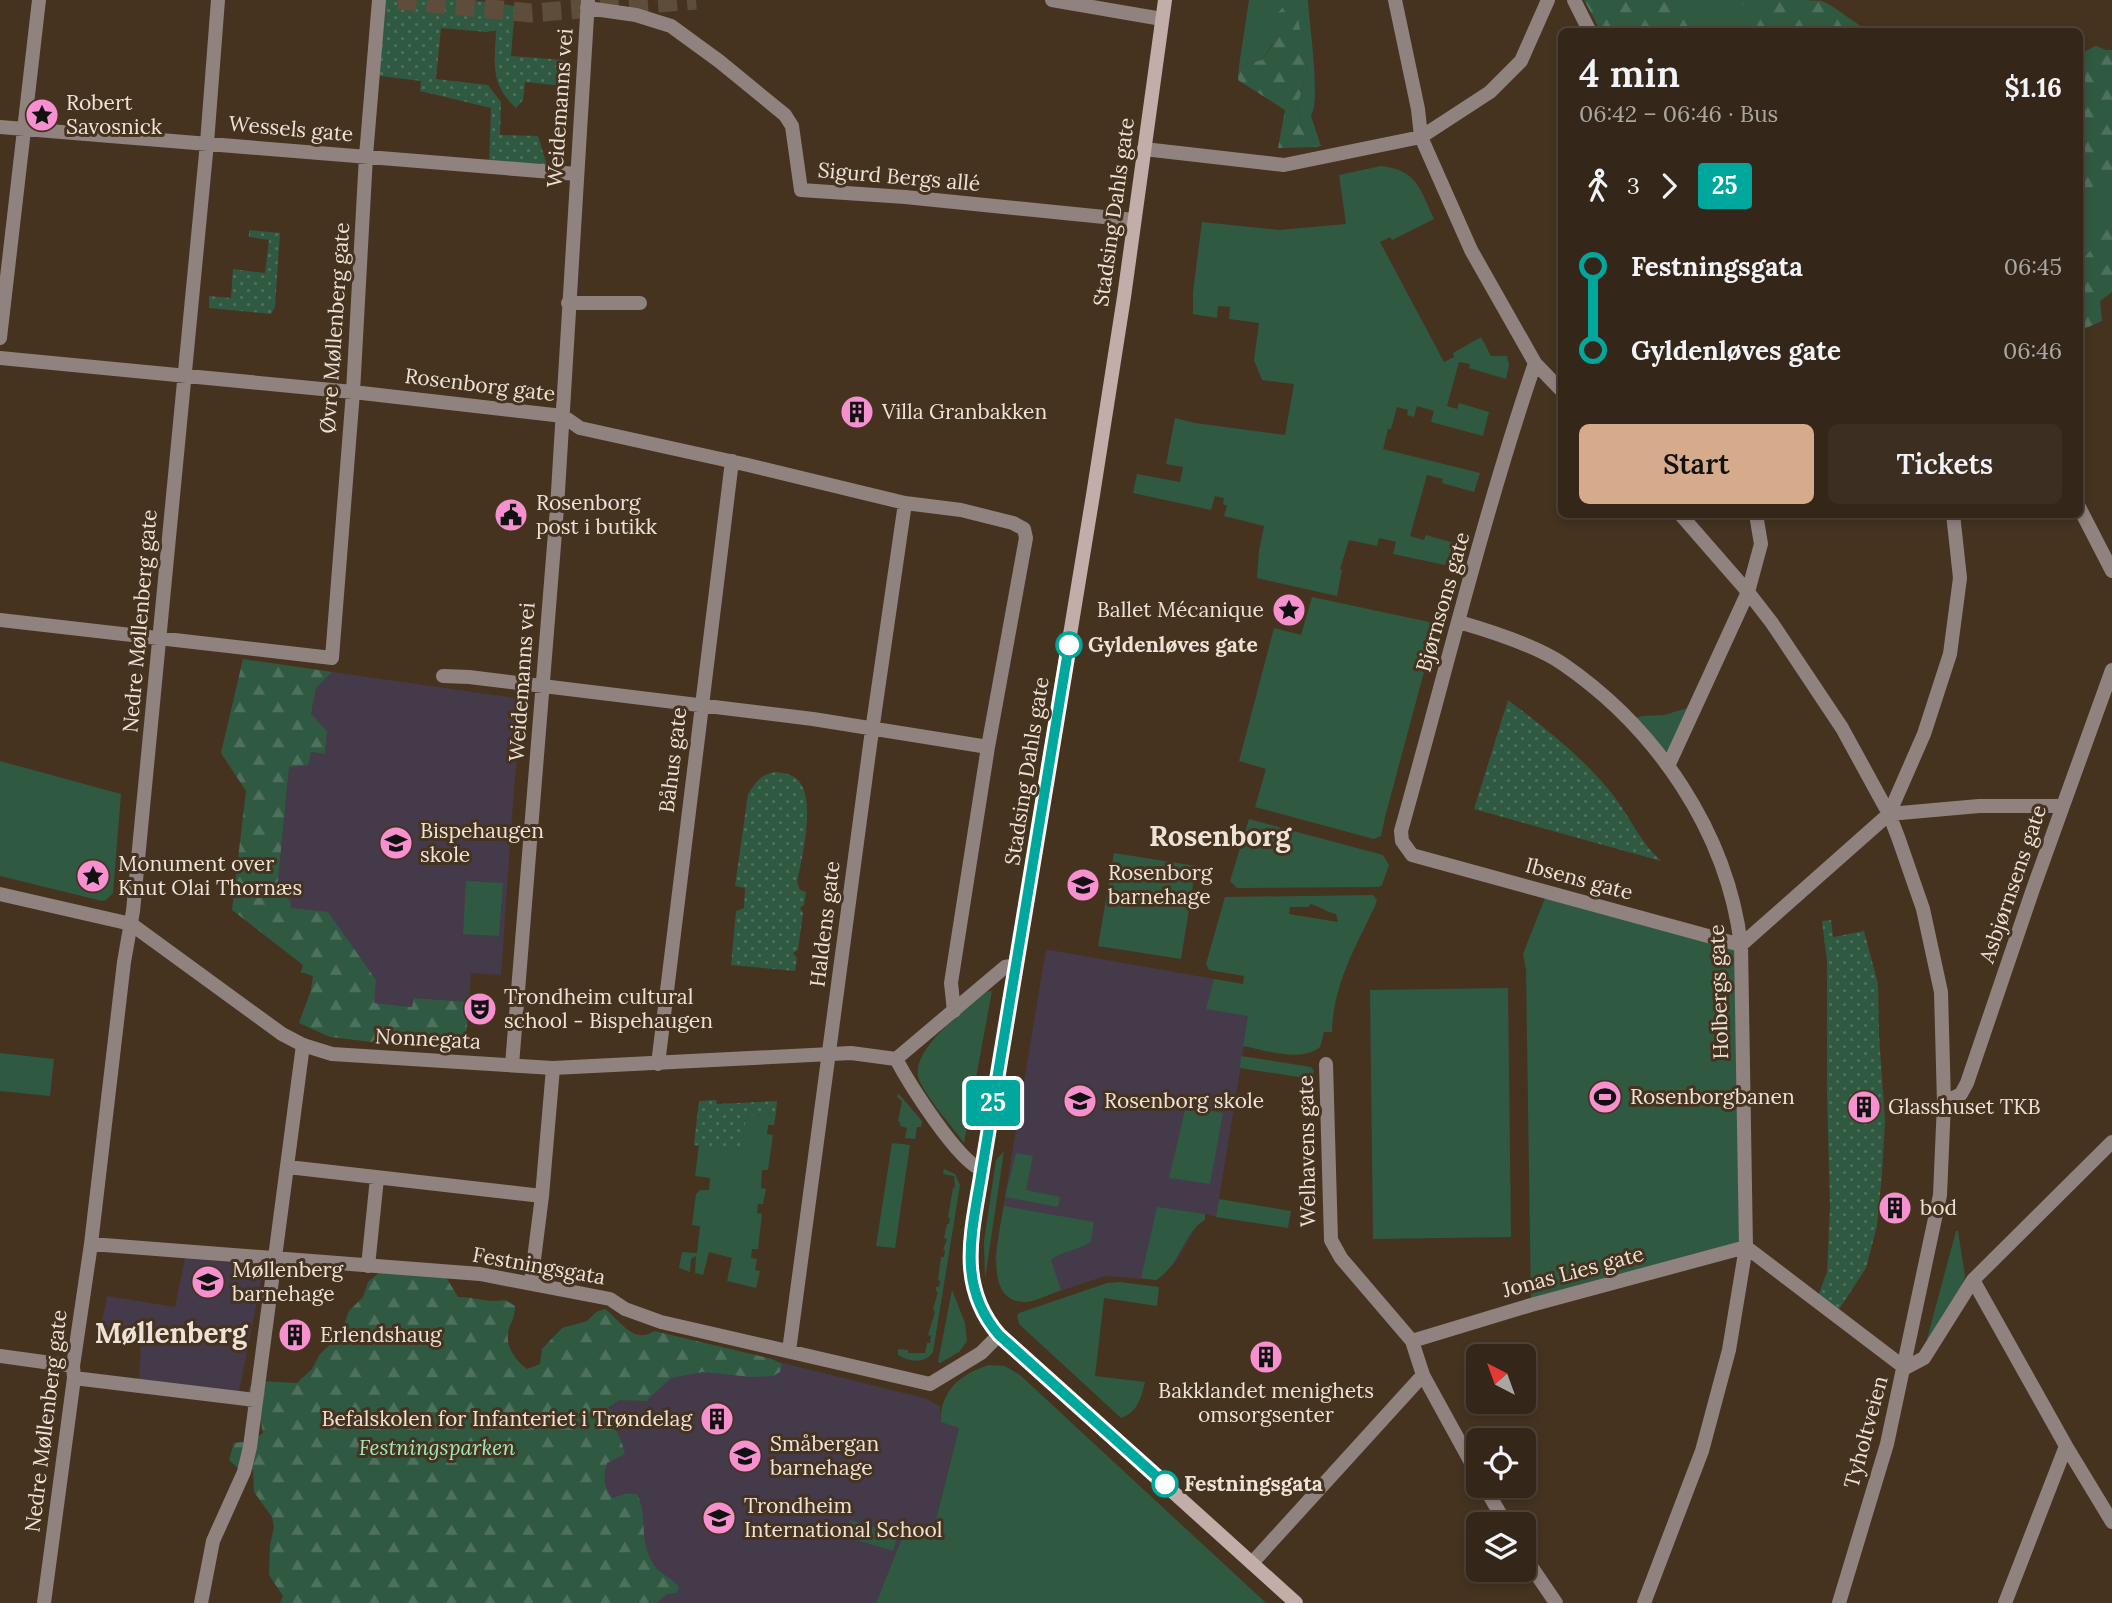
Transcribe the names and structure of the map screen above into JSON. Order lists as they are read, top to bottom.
{
  "streets": {
    "main road": ["Stadsing Dahls gate"],
    "street": [
      "Weidemanns vei",
      "Wessels gate",
      "Sigurd Bergs allé",
      "Øvre Møllenberg gate",
      "Rosenborg gate",
      "Bjørnsons gate",
      "Nedre Møllenberg gate",
      "Båhus gate",
      "Ibsens gate",
      "Asbjørnsens gate",
      "Haldens gate",
      "Holbergs gate",
      "Nonnegata",
      "Welhavens gate",
      "Festningsgata",
      "Jonas Lies gate",
      "Tyholtveien"
    ]
  },
  "crossings": [
    ["Weidemanns vei", "Wessels gate"],
    ["Weidemanns vei", "Sigurd Bergs allé"],
    ["Weidemanns vei", "Rosenborg gate"],
    ["Weidemanns vei", "Nonnegata"],
    ["Wessels gate", "Øvre Møllenberg gate"],
    ["Wessels gate", "Nedre Møllenberg gate"],
    ["Sigurd Bergs allé", "Stadsing Dahls gate"],
    ["Stadsing Dahls gate", "Rosenborg gate"],
    ["Stadsing Dahls gate", "Festningsgata"],
    ["Øvre Møllenberg gate", "Rosenborg gate"],
    ["Øvre Møllenberg gate", "Nedre Møllenberg gate"],
    ["Rosenborg gate", "Nedre Møllenberg gate"],
    ["Rosenborg gate", "Båhus gate"],
    ["Rosenborg gate", "Haldens gate"],
    ["Bjørnsons gate", "Ibsens gate"],
    ["Bjørnsons gate", "Holbergs gate"],
    ["Nedre Møllenberg gate", "Nonnegata"],
    ["Båhus gate", "Nonnegata"],
    ["Ibsens gate", "Holbergs gate"],
    ["Haldens gate", "Nonnegata"],
    ["Haldens gate", "Festningsgata"],
    ["Holbergs gate", "Jonas Lies gate"],
    ["Welhavens gate", "Jonas Lies gate"]
  ],
  "districts": ["Rosenborg", "Møllenberg"],
  "parks": ["Festningsparken"],
  "places": {
    "place": ["Robert Savosnick", "Ballet Mécanique", "Monument over Knut Olai Thornæs"],
    "building": [
      "Villa Granbakken",
      "Glasshuset TKB",
      "bod",
      "Erlendshaug",
      "Bakklandet menighets omsorgsenter",
      "Befalskolen for Infanteriet i Trøndelag"
    ],
    "public building": ["Rosenborg post i butikk"],
    "other": ["Gyldenløves gate", "Festningsgata"],
    "school or university": [
      "Bispehaugen skole",
      "Rosenborg barnehage",
      "Rosenborg skole",
      "Møllenberg barnehage",
      "Småbergan barnehage",
      "Trondheim International School"
    ],
    "theatre": ["Trondheim cultural school - Bispehaugen"],
    "sports": ["Rosenborgbanen"]
  },
  "lines": ["bus line 25"],
  "north": "top left",
  "page": {
    "on_map": "25",
    "heading": ["4 min", "06:42 – 06:46 · Bus", "$1.16"],
    "legs": ["3", "25"],
    "list": [
      {
        "name": "Festningsgata",
        "value": "06:45"
      },
      {
        "name": "Gyldenløves gate",
        "value": "06:46"
      }
    ],
    "buttons": ["Start", "Tickets"]
  }
}
